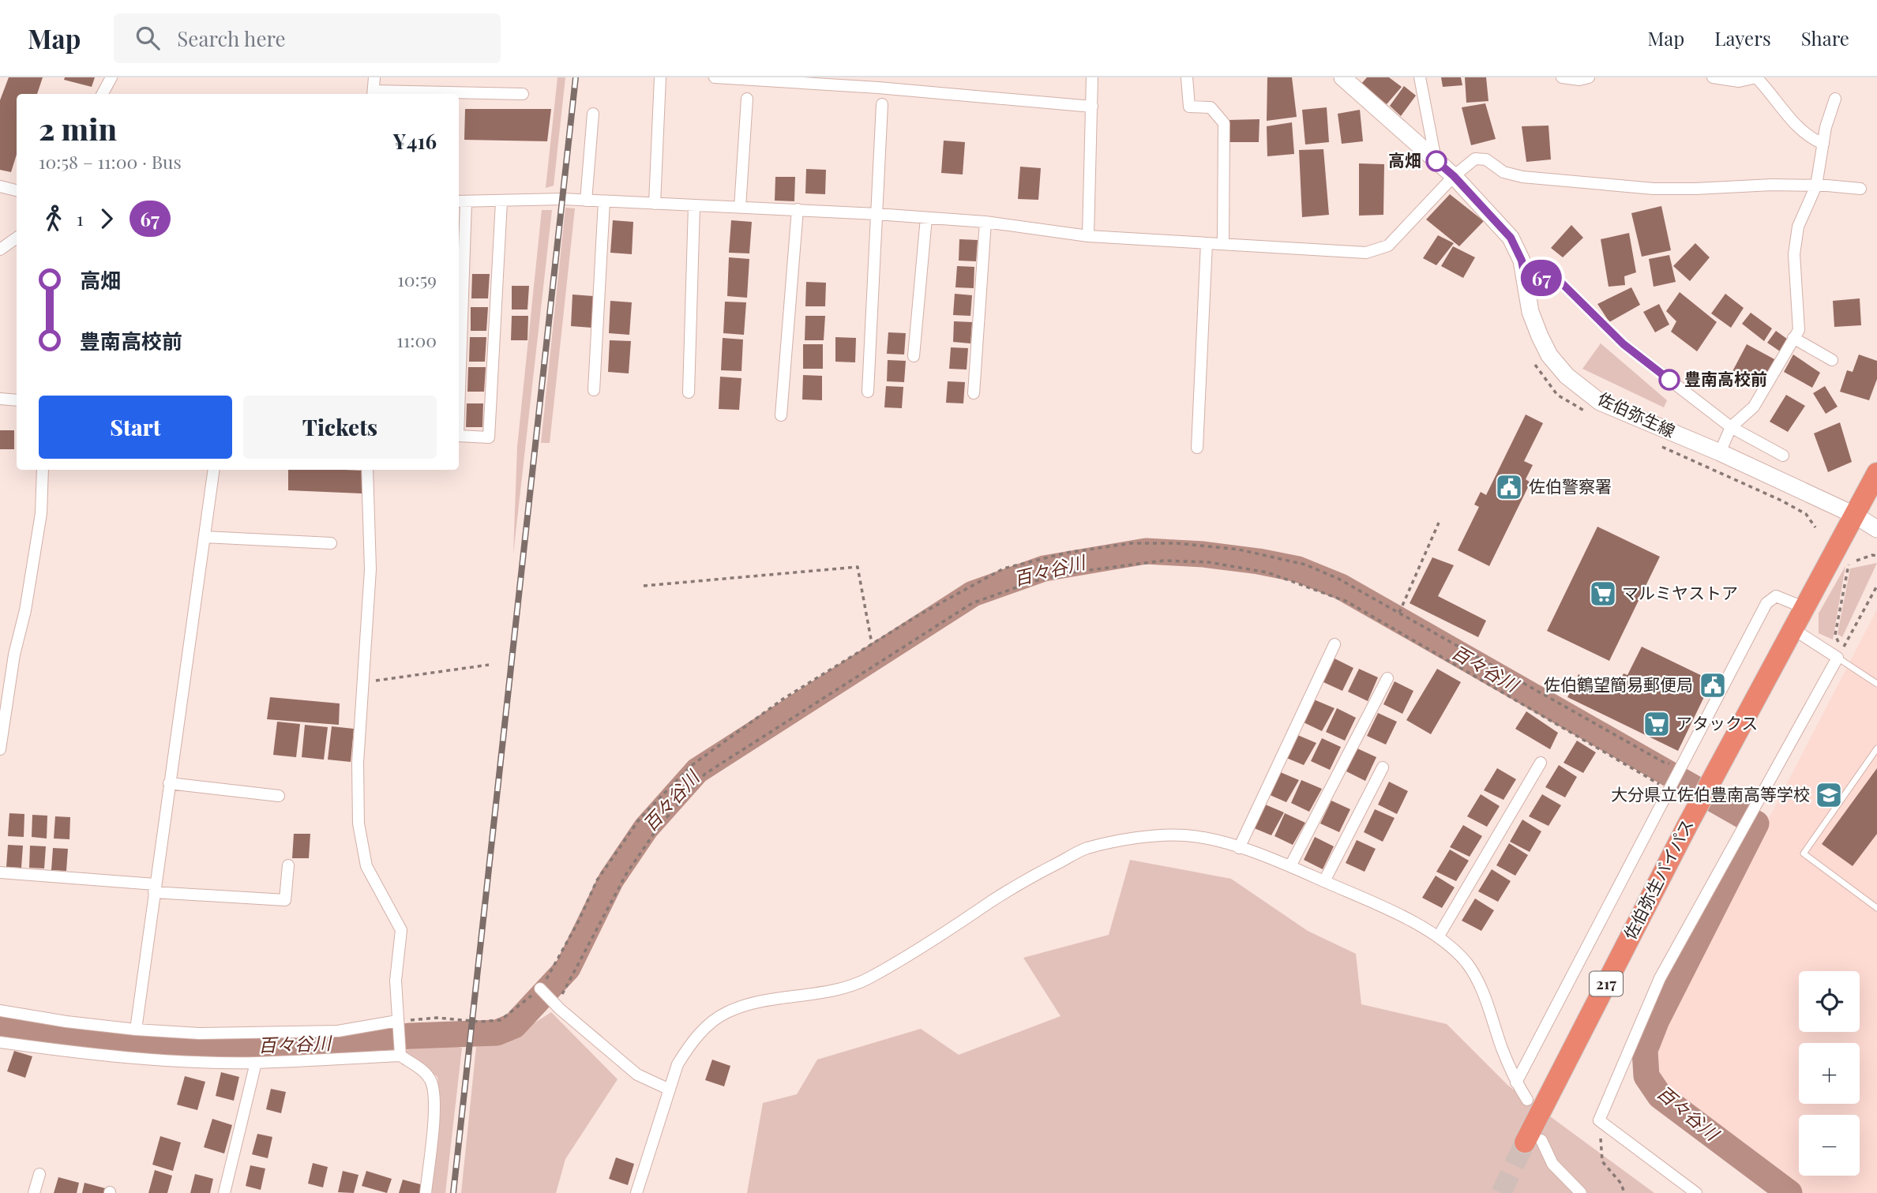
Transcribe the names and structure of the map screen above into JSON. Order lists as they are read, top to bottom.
{
  "streets": {
    "highway": ["佐伯弥生バイパス", "217"],
    "main road": ["佐伯弥生線"]
  },
  "crossings": [
    ["佐伯弥生線", "佐伯弥生バイパス"]
  ],
  "water": ["百々谷川"],
  "places": {
    "other": ["高畑", "豊南高校前"],
    "public building": ["佐伯警察署", "佐伯鶴望簡易郵便局"],
    "supermarket": ["マルミヤストア", "アタックス"],
    "school or university": ["大分県立佐伯豊南高等学校"]
  },
  "lines": ["bus line 67"],
  "page": {
    "header": "Map",
    "search": "Search here",
    "nav": ["Map", "Layers", "Share"],
    "on_map": "67",
    "heading": ["2 min", "10:58 – 11:00 · Bus", "¥416"],
    "legs": ["1", "67"],
    "list": [
      {
        "name": "高畑",
        "value": "10:59"
      },
      {
        "name": "豊南高校前",
        "value": "11:00"
      }
    ],
    "buttons": ["Start", "Tickets"],
    "map_buttons": ["+", "−"]
  }
}
